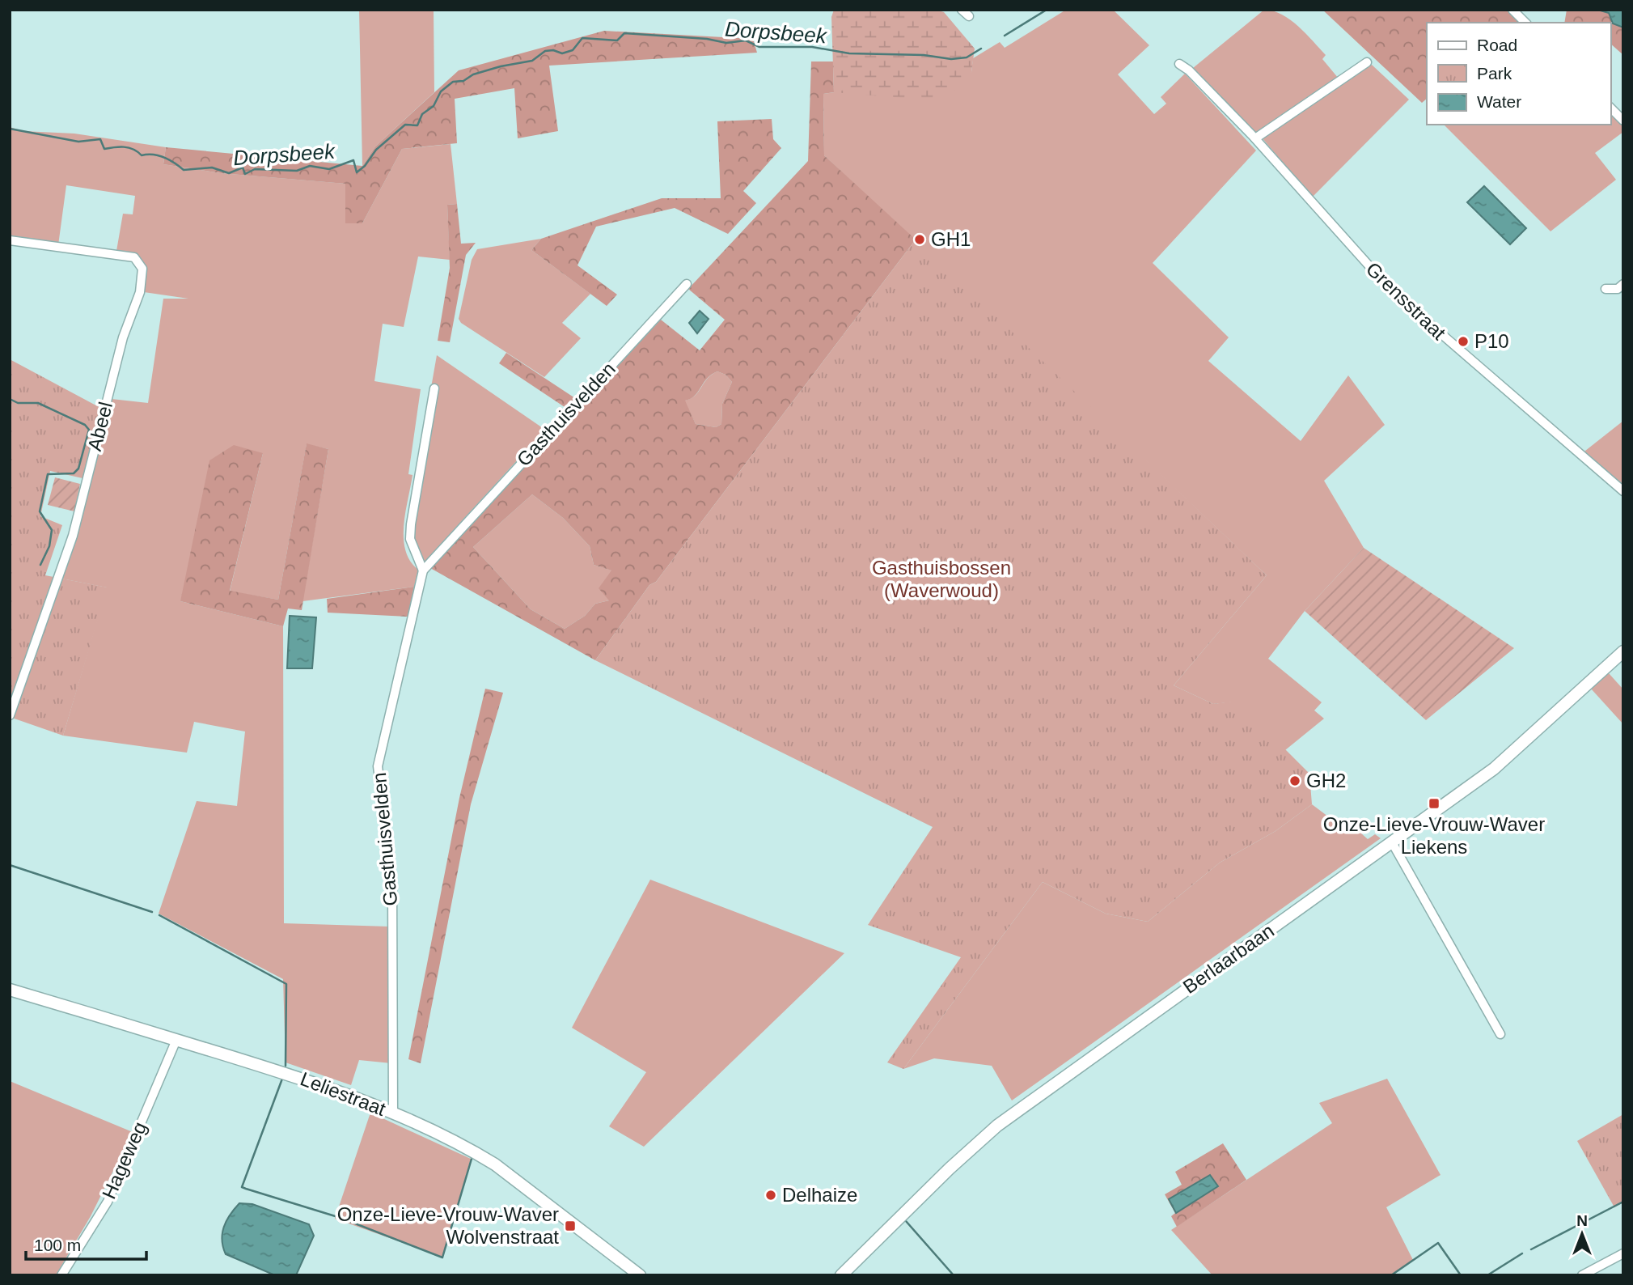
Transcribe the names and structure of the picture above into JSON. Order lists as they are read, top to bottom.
{
  "streets": {
    "street": [
      "Grensstraat",
      "Gasthuisvelden",
      "Abeel",
      "Berlaarbaan",
      "Leliestraat",
      "Hageweg"
    ]
  },
  "crossings": [
    ["Gasthuisvelden", "Leliestraat"],
    ["Leliestraat", "Hageweg"]
  ],
  "water": ["Dorpsbeek"],
  "parks": ["Gasthuisbossen (Waverwoud)"],
  "places": {
    "other": [
      "GH1",
      "P10",
      "GH2",
      "Delhaize"
    ],
    "transit": ["Onze-Lieve-Vrouw-Waver Liekens", "Onze-Lieve-Vrouw-Waver Wolvenstraat"]
  },
  "legend": ["Road", "Park", "Water"],
  "scale_bar": "100 m",
  "north": "top"
}
